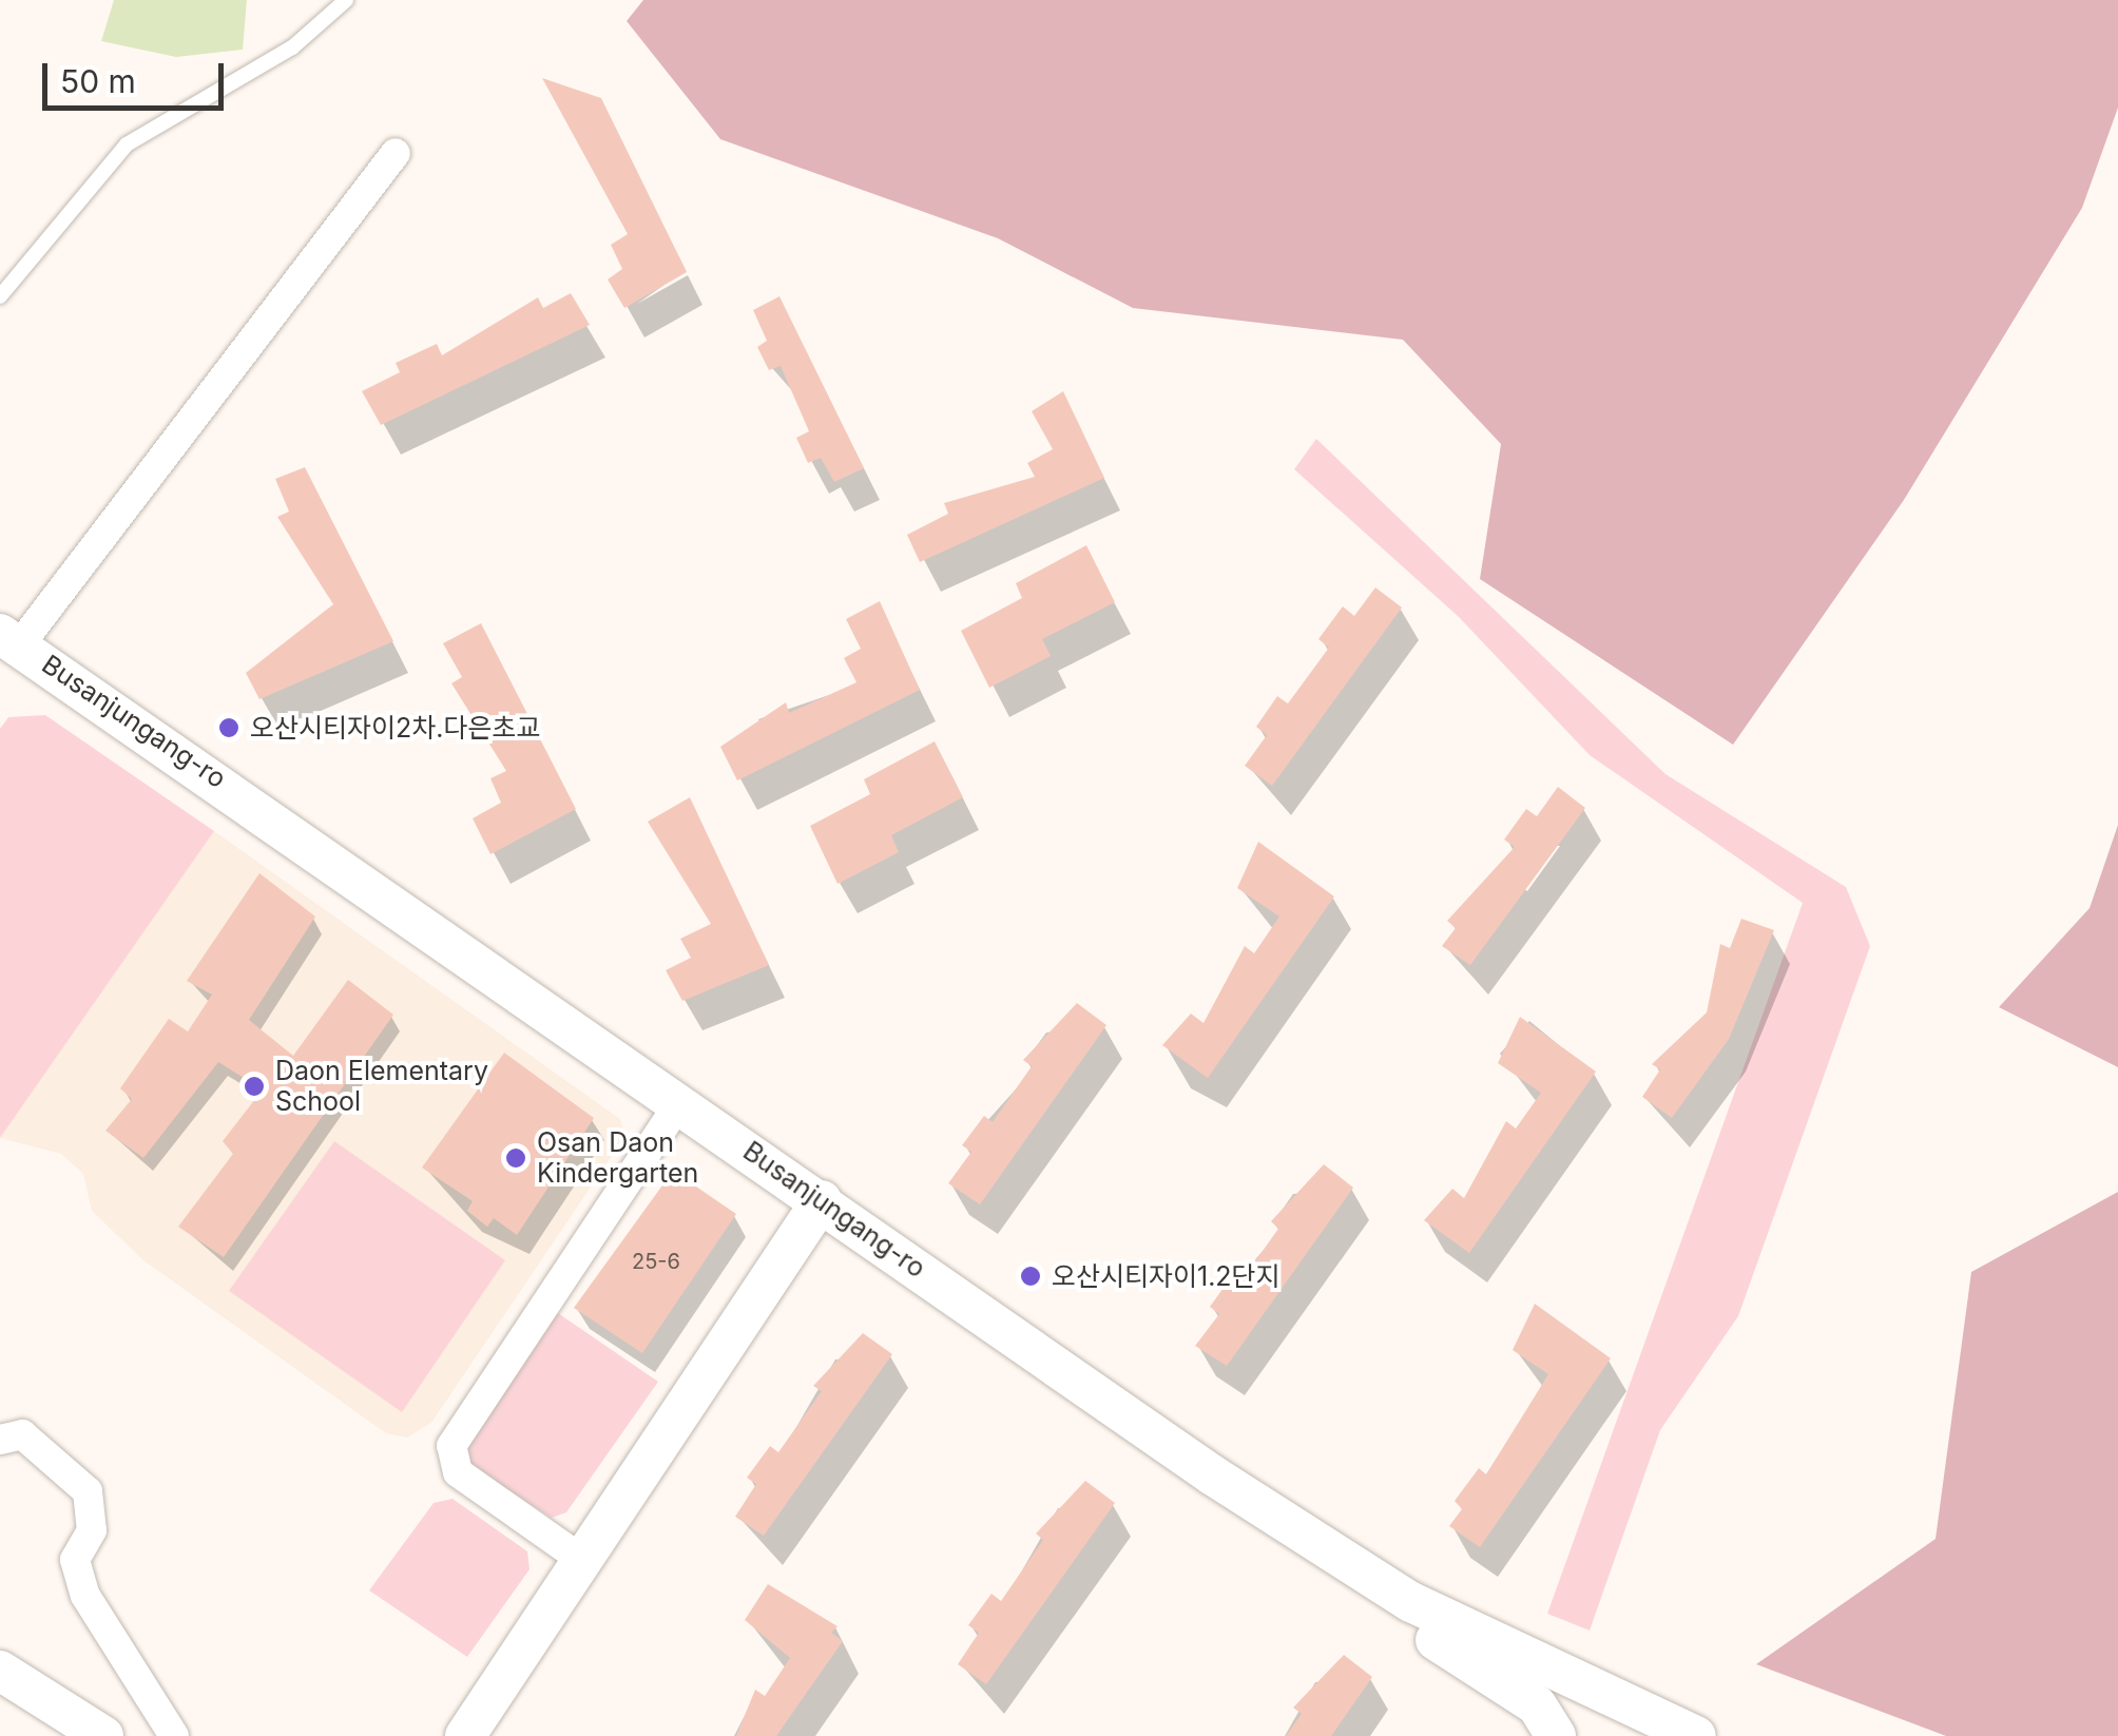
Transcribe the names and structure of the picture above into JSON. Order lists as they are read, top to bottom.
{
  "streets": {
    "street": ["Busanjungang-ro"]
  },
  "places": [
    "오산시티자이2차.다은초교",
    "Daon Elementary School",
    "Osan Daon Kindergarten",
    "오산시티자이1.2단지"
  ],
  "house_numbers": ["25-6"],
  "scale_bar": "50 m"
}
